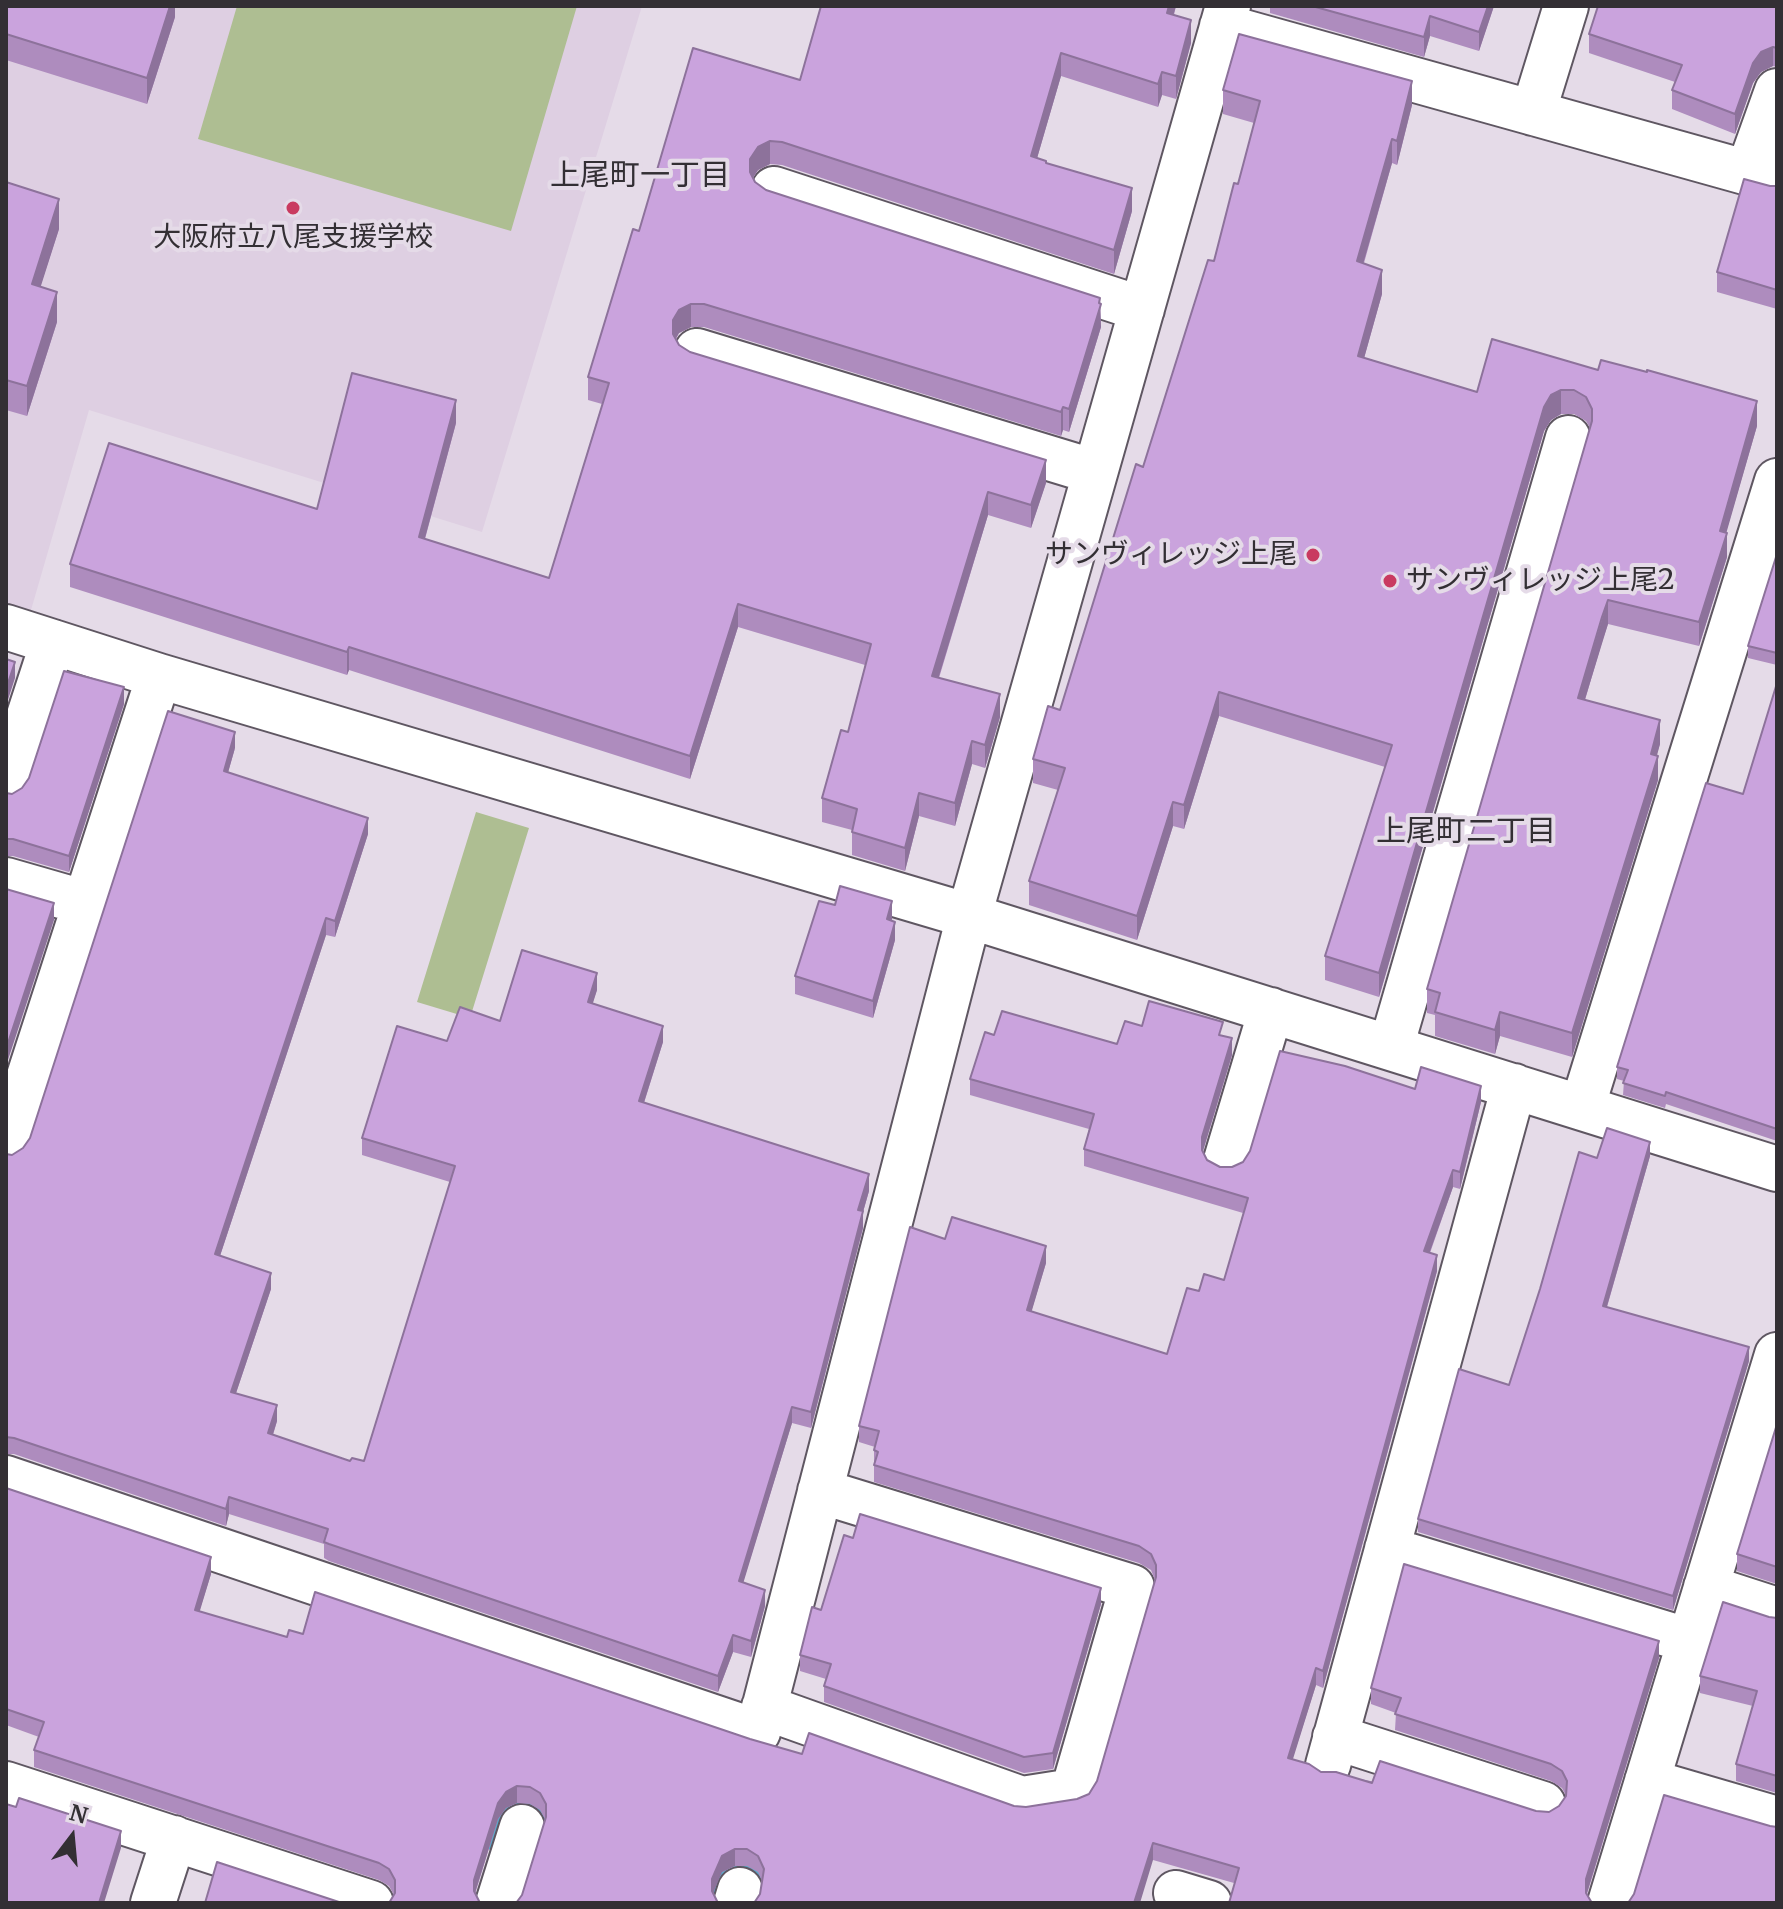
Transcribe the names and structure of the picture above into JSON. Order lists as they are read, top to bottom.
{
  "districts": ["上尾町一丁目", "上尾町二丁目"],
  "places": ["大阪府立八尾支援学校", "サンヴィレッジ上尾", "サンヴィレッジ上尾2"],
  "north": "top"
}
